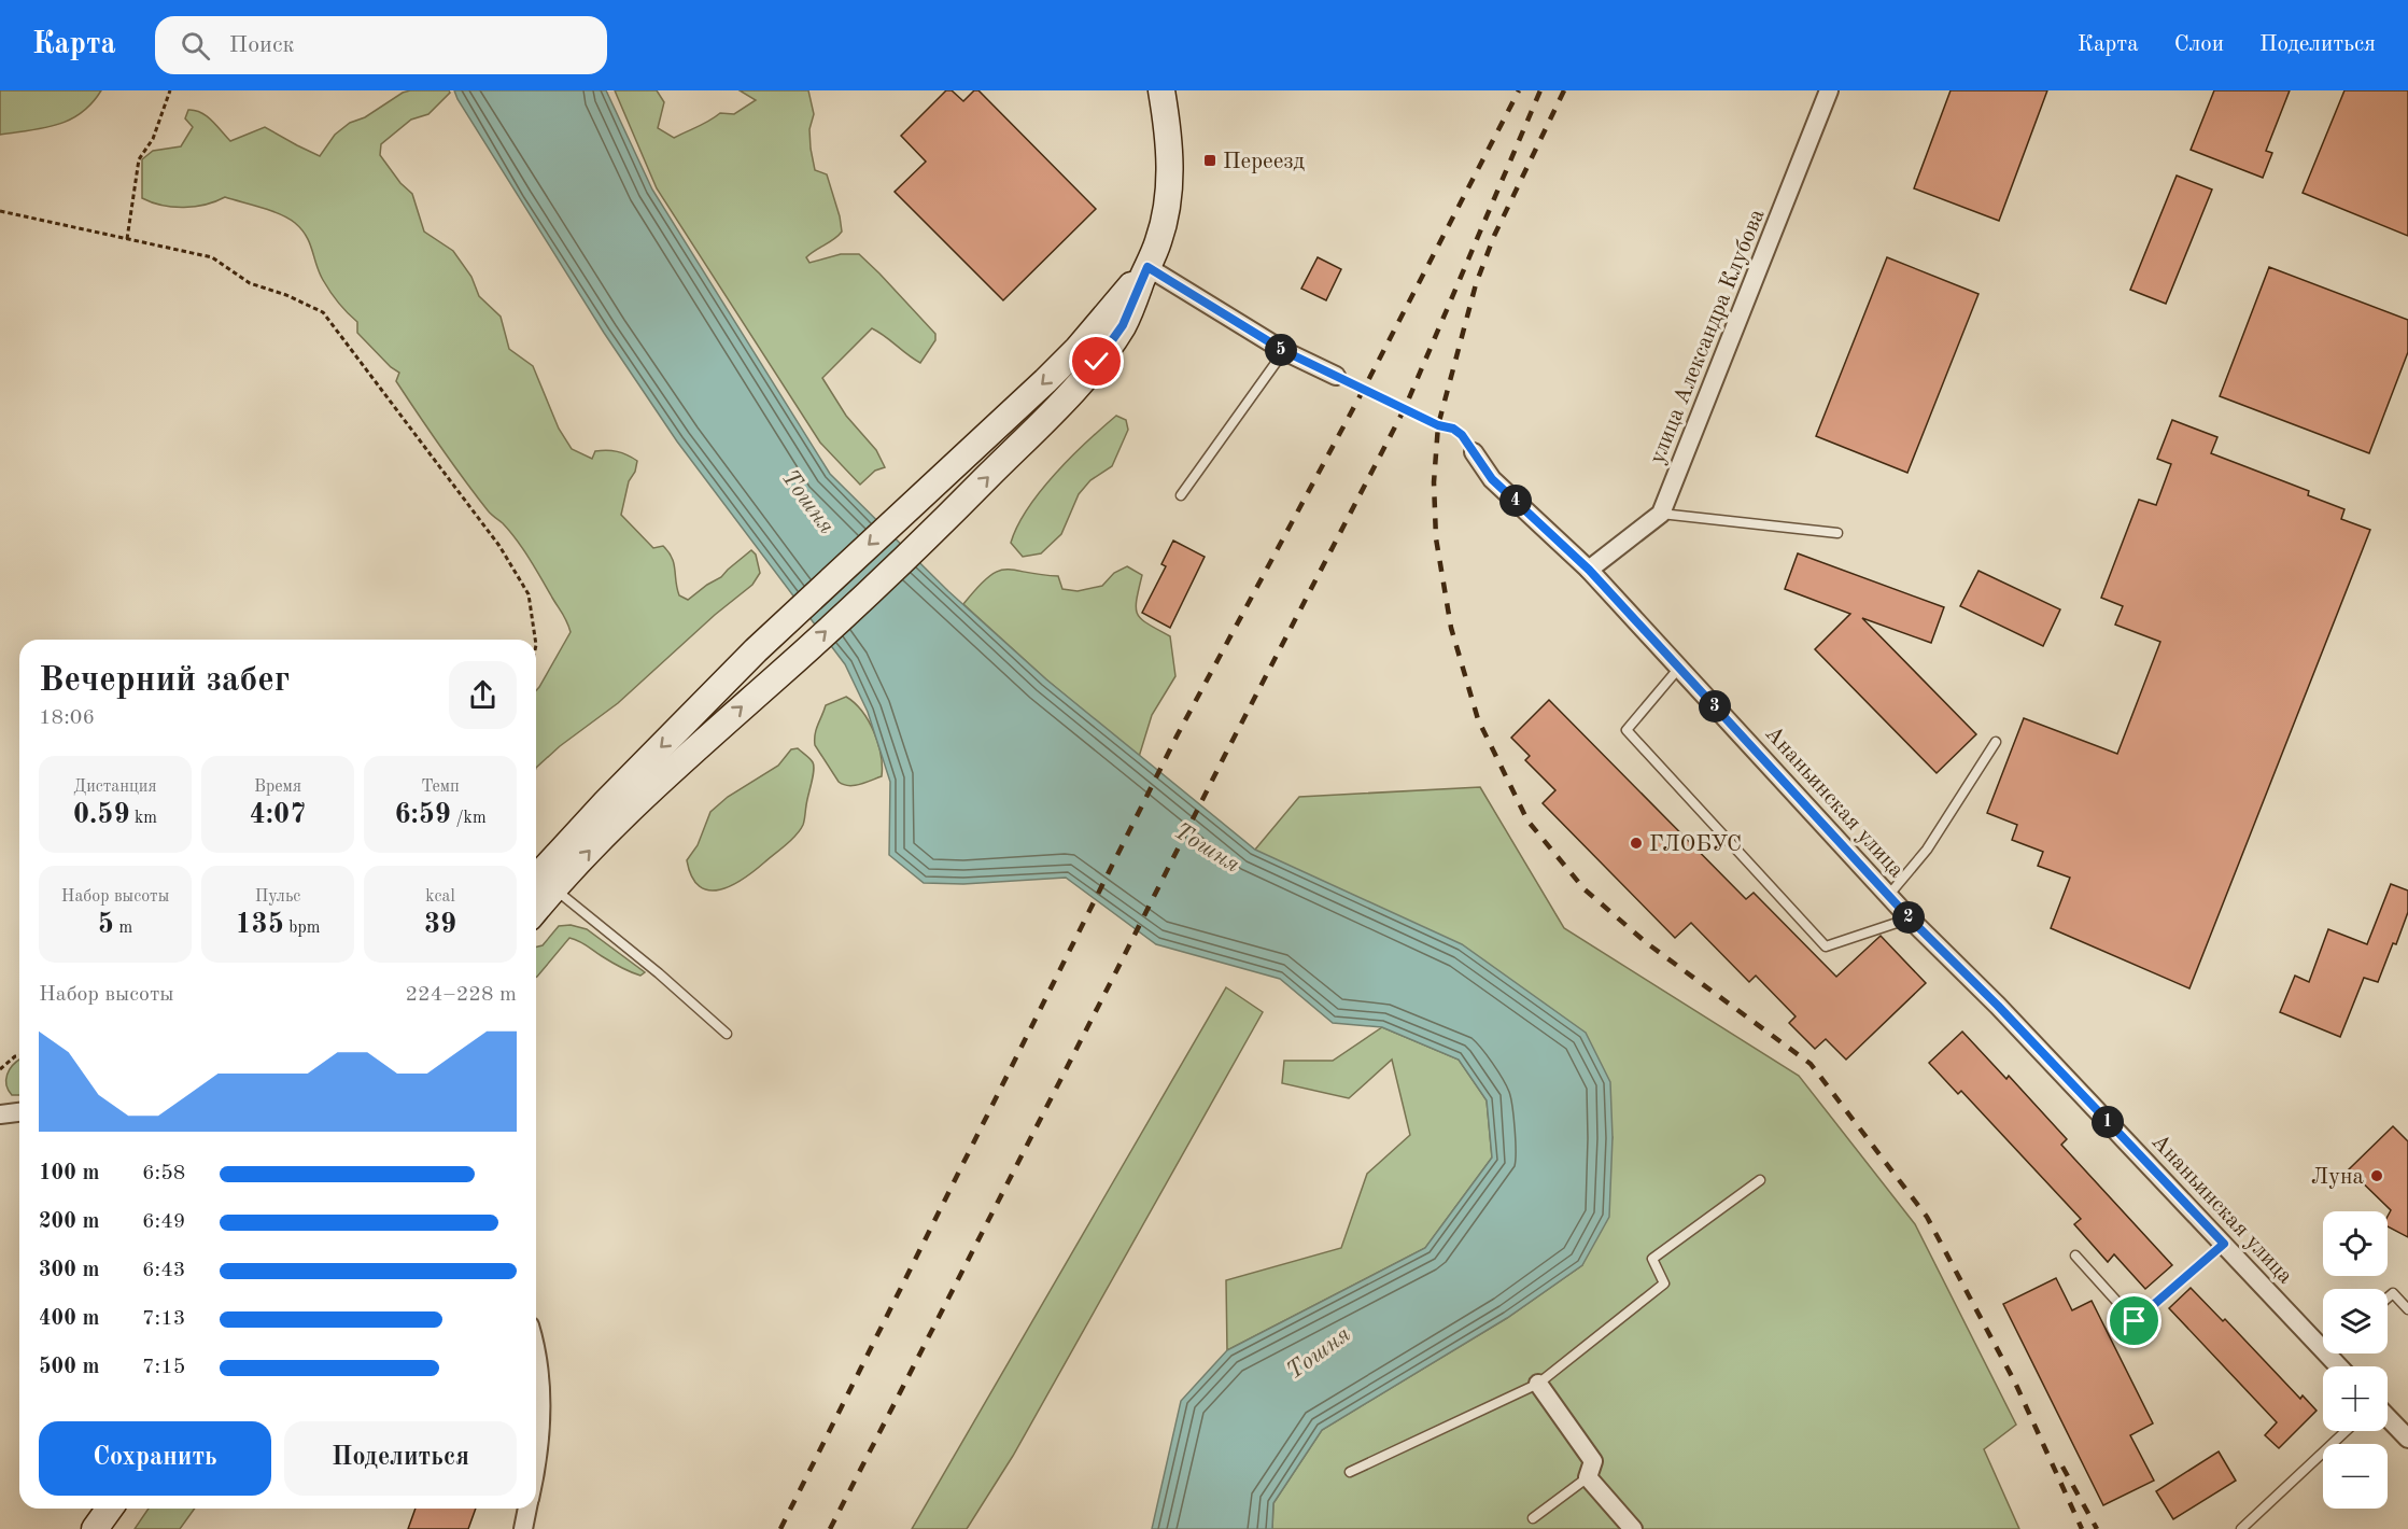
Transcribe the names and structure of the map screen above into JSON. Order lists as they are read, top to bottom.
{
  "streets": {
    "street": ["улица Александра Клубова", "Ананьинская улица"]
  },
  "water": ["Тошня"],
  "places": {
    "transit": ["Переезд"],
    "other": ["ГЛОБУС", "Луна"]
  },
  "page": {
    "header": "Карта",
    "search": "Поиск",
    "nav": ["Карта", "Слои", "Поделиться"],
    "pins": [
      "5",
      "4",
      "3",
      "2",
      "1"
    ],
    "heading": ["Вечерний забег", "18:06"],
    "stats": [
      ["Дистанция", "0.59 km"],
      ["Время", "4:07"],
      ["Темп", "6:59 /km"],
      ["Набор высоты", "5 m"],
      ["Пульс", "135 bpm"],
      ["kcal", "39"]
    ],
    "chart": ["Набор высоты", "224–228 m"],
    "list": [
      {
        "name": "100 m",
        "note": "6:58"
      },
      {
        "name": "200 m",
        "note": "6:49"
      },
      {
        "name": "300 m",
        "note": "6:43"
      },
      {
        "name": "400 m",
        "note": "7:13"
      },
      {
        "name": "500 m",
        "note": "7:15"
      }
    ],
    "map_buttons": ["+", "−"],
    "buttons": ["Сохранить", "Поделиться"]
  }
}
